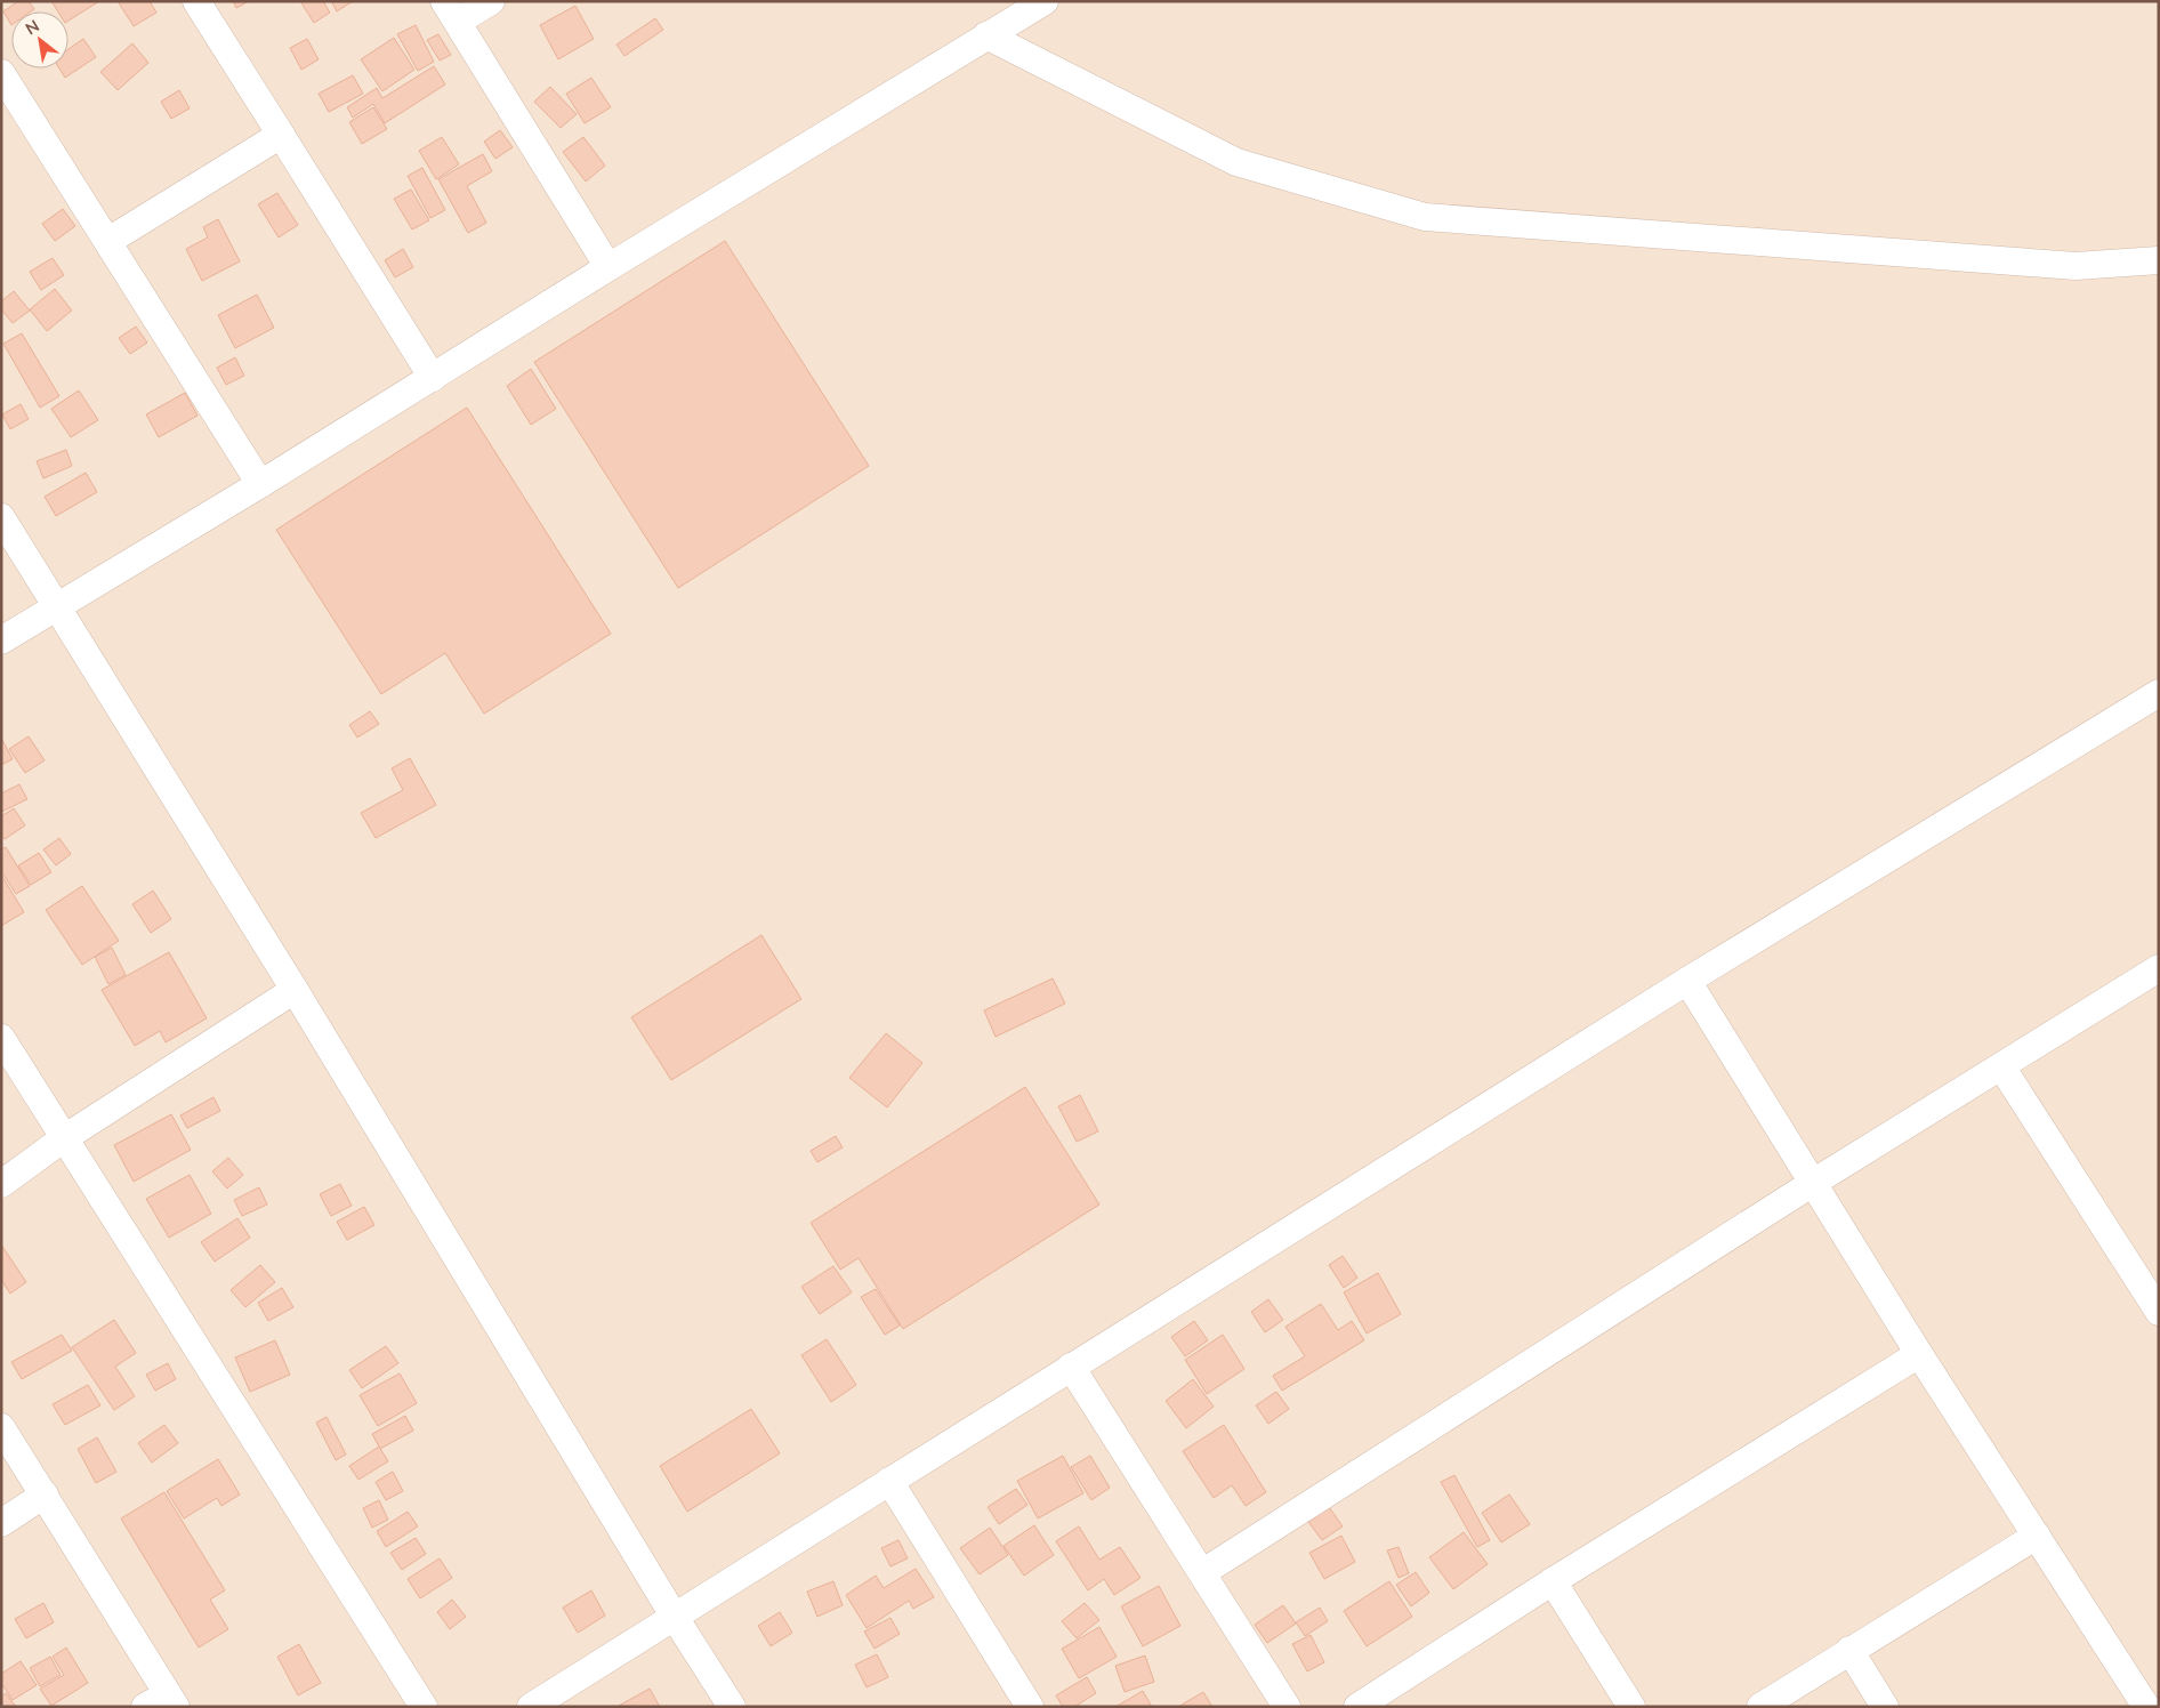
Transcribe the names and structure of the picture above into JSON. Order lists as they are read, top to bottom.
{
  "north": "top left"
}
